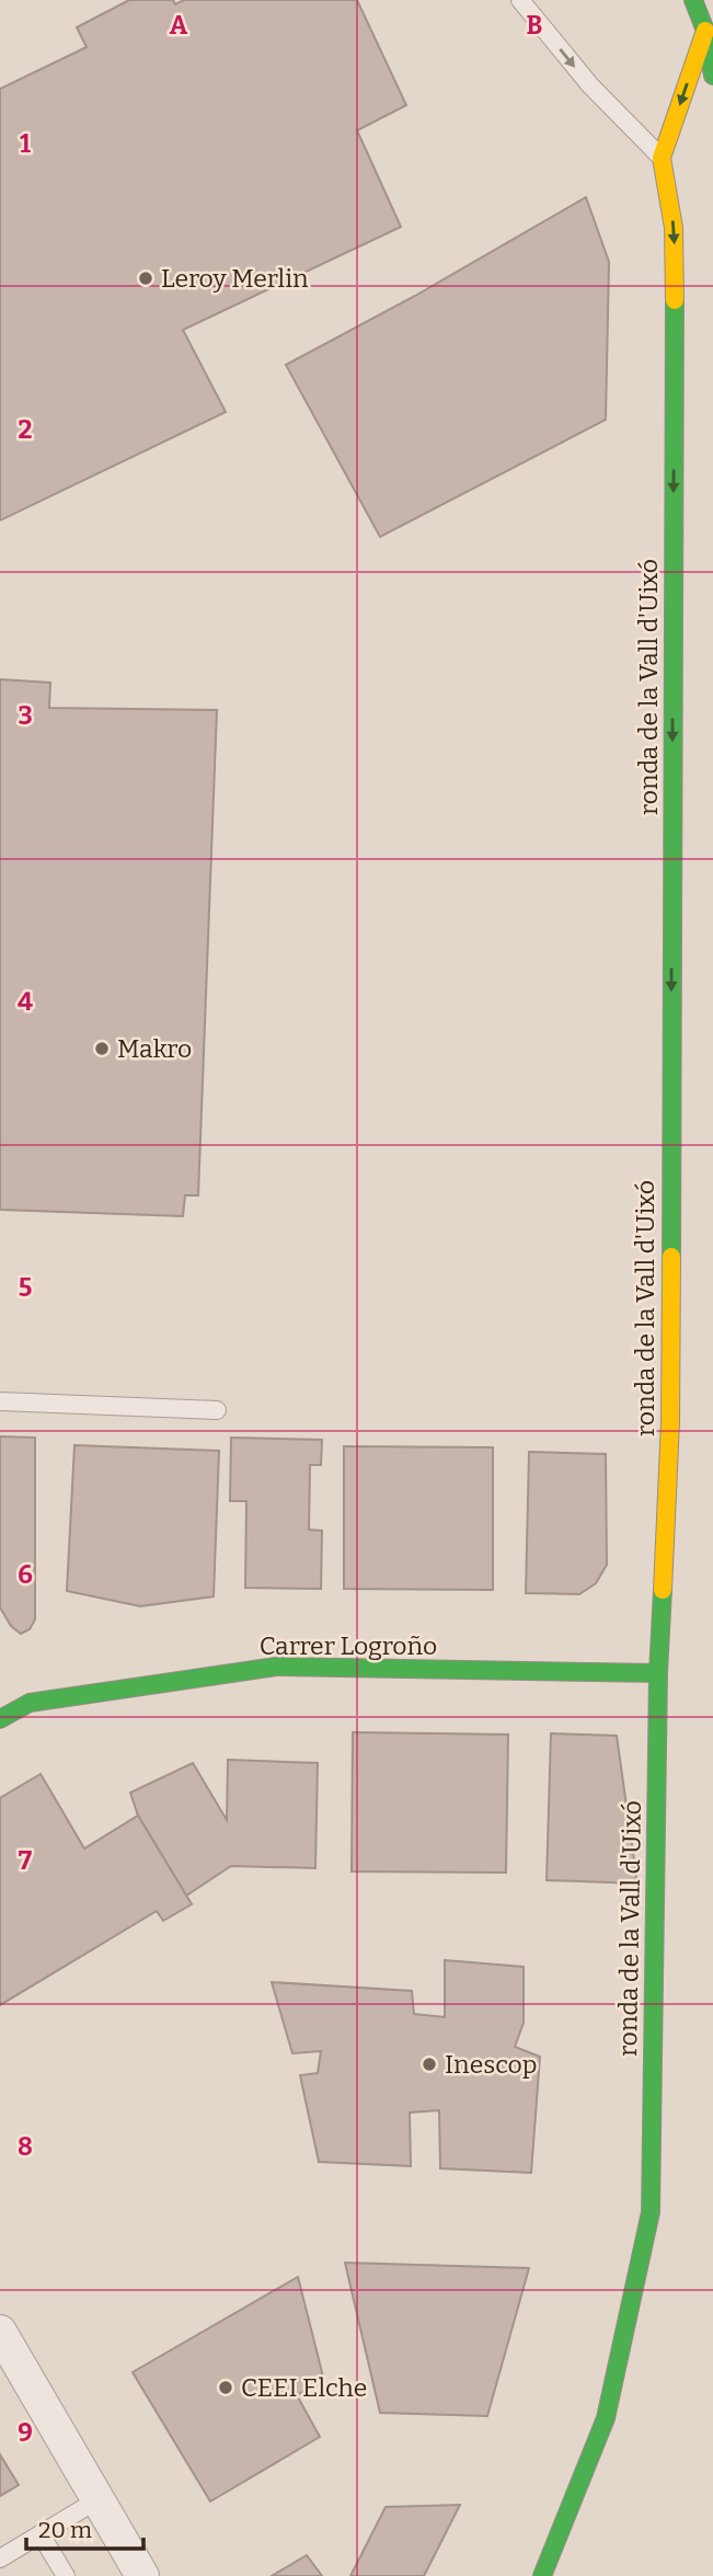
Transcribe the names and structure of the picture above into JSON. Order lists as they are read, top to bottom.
{
  "streets": {
    "street": ["ronda de la Vall d'Uixó", "Carrer Logroño"]
  },
  "crossings": [
    ["ronda de la Vall d'Uixó", "Carrer Logroño"]
  ],
  "one_way": ["ronda de la Vall d'Uixó"],
  "places": [
    "Leroy Merlin",
    "Makro",
    "Inescop",
    "CEEI Elche"
  ],
  "scale_bar": "20 m",
  "grid": {
    "columns": ["A", "B"],
    "rows": [
      "1",
      "2",
      "3",
      "4",
      "5",
      "6",
      "7",
      "8",
      "9"
    ]
  }
}
